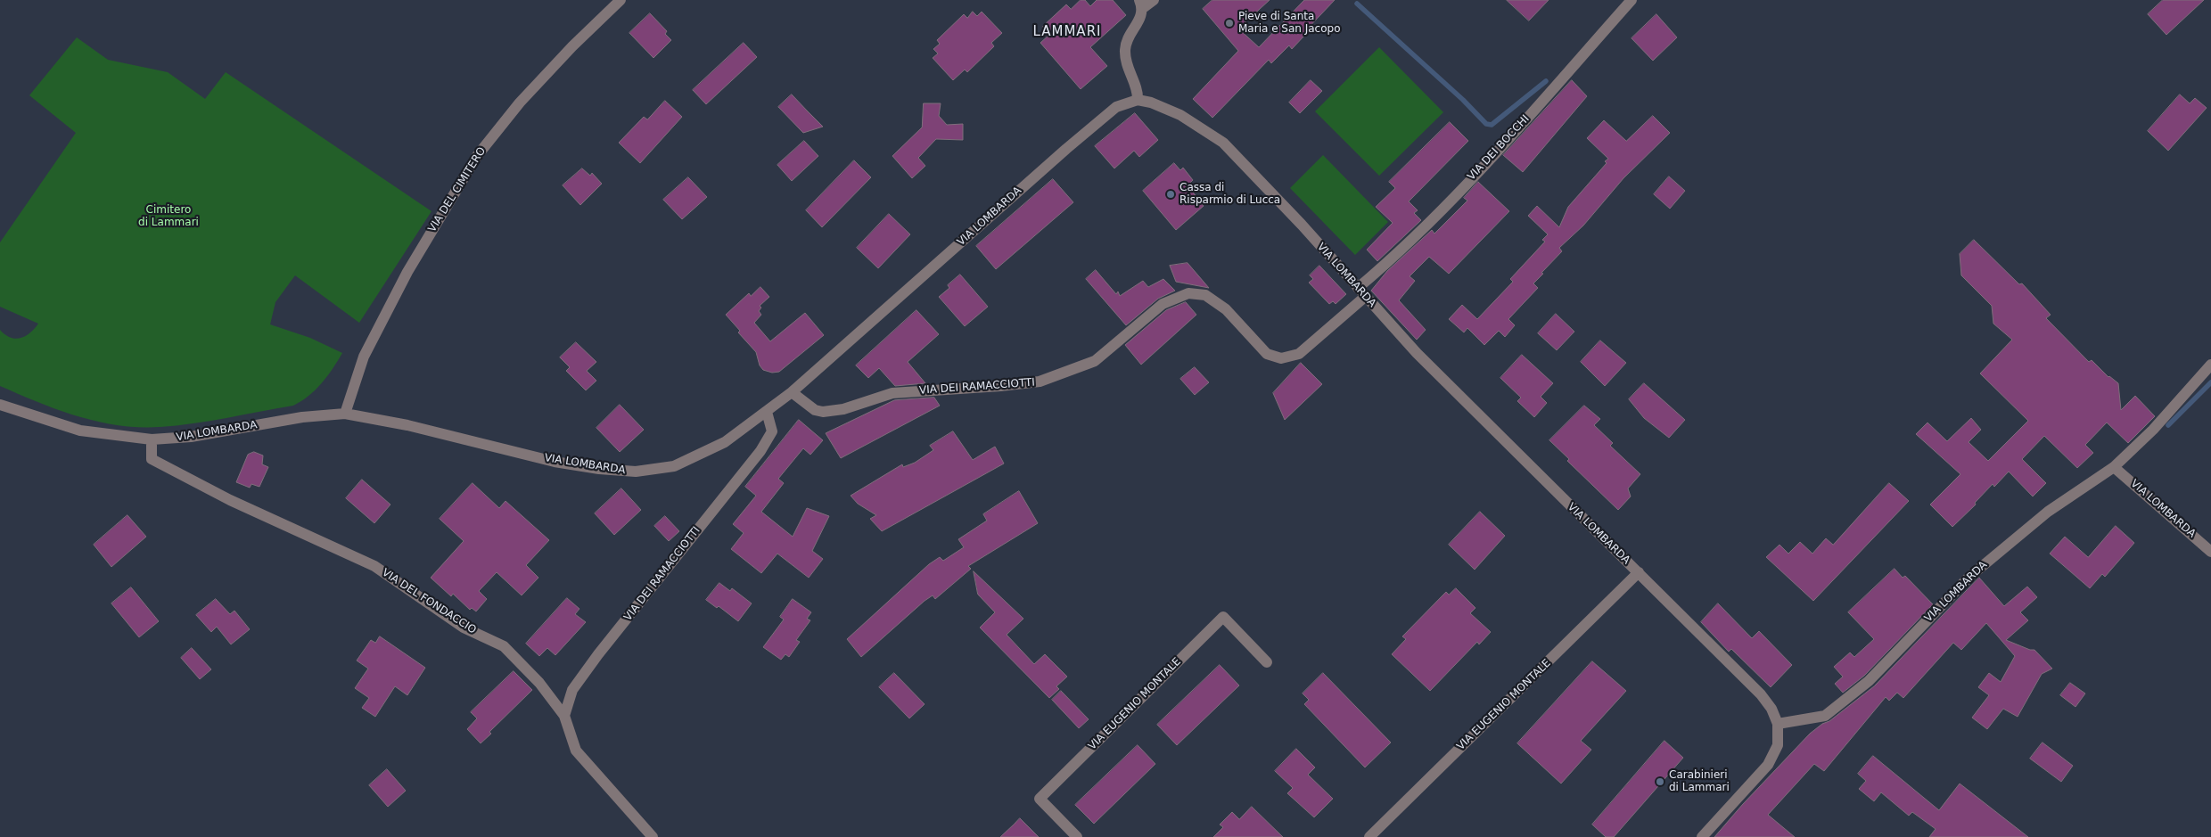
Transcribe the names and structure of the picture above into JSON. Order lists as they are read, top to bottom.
{
  "streets": {
    "street": [
      "VIA DEI BOCCHI",
      "VIA DEL CIMITERO",
      "VIA LOMBARDA",
      "VIA DEI RAMACCIOTTI",
      "VIA DEL FONDACCIO",
      "VIA EUGENIO MONTALE"
    ]
  },
  "crossings": [
    ["VIA DEI BOCCHI", "VIA LOMBARDA"],
    ["VIA DEI BOCCHI", "VIA DEI RAMACCIOTTI"],
    ["VIA DEL CIMITERO", "VIA LOMBARDA"],
    ["VIA LOMBARDA", "VIA DEI RAMACCIOTTI"],
    ["VIA LOMBARDA", "VIA DEL FONDACCIO"],
    ["VIA LOMBARDA", "VIA EUGENIO MONTALE"],
    ["VIA DEI RAMACCIOTTI", "VIA DEL FONDACCIO"]
  ],
  "districts": ["LAMMARI"],
  "parks": ["Cimitero di Lammari"],
  "places": ["Pieve di Santa Maria e San Jacopo", "Cassa di Risparmio di Lucca", "Carabinieri di Lammari"]
}
